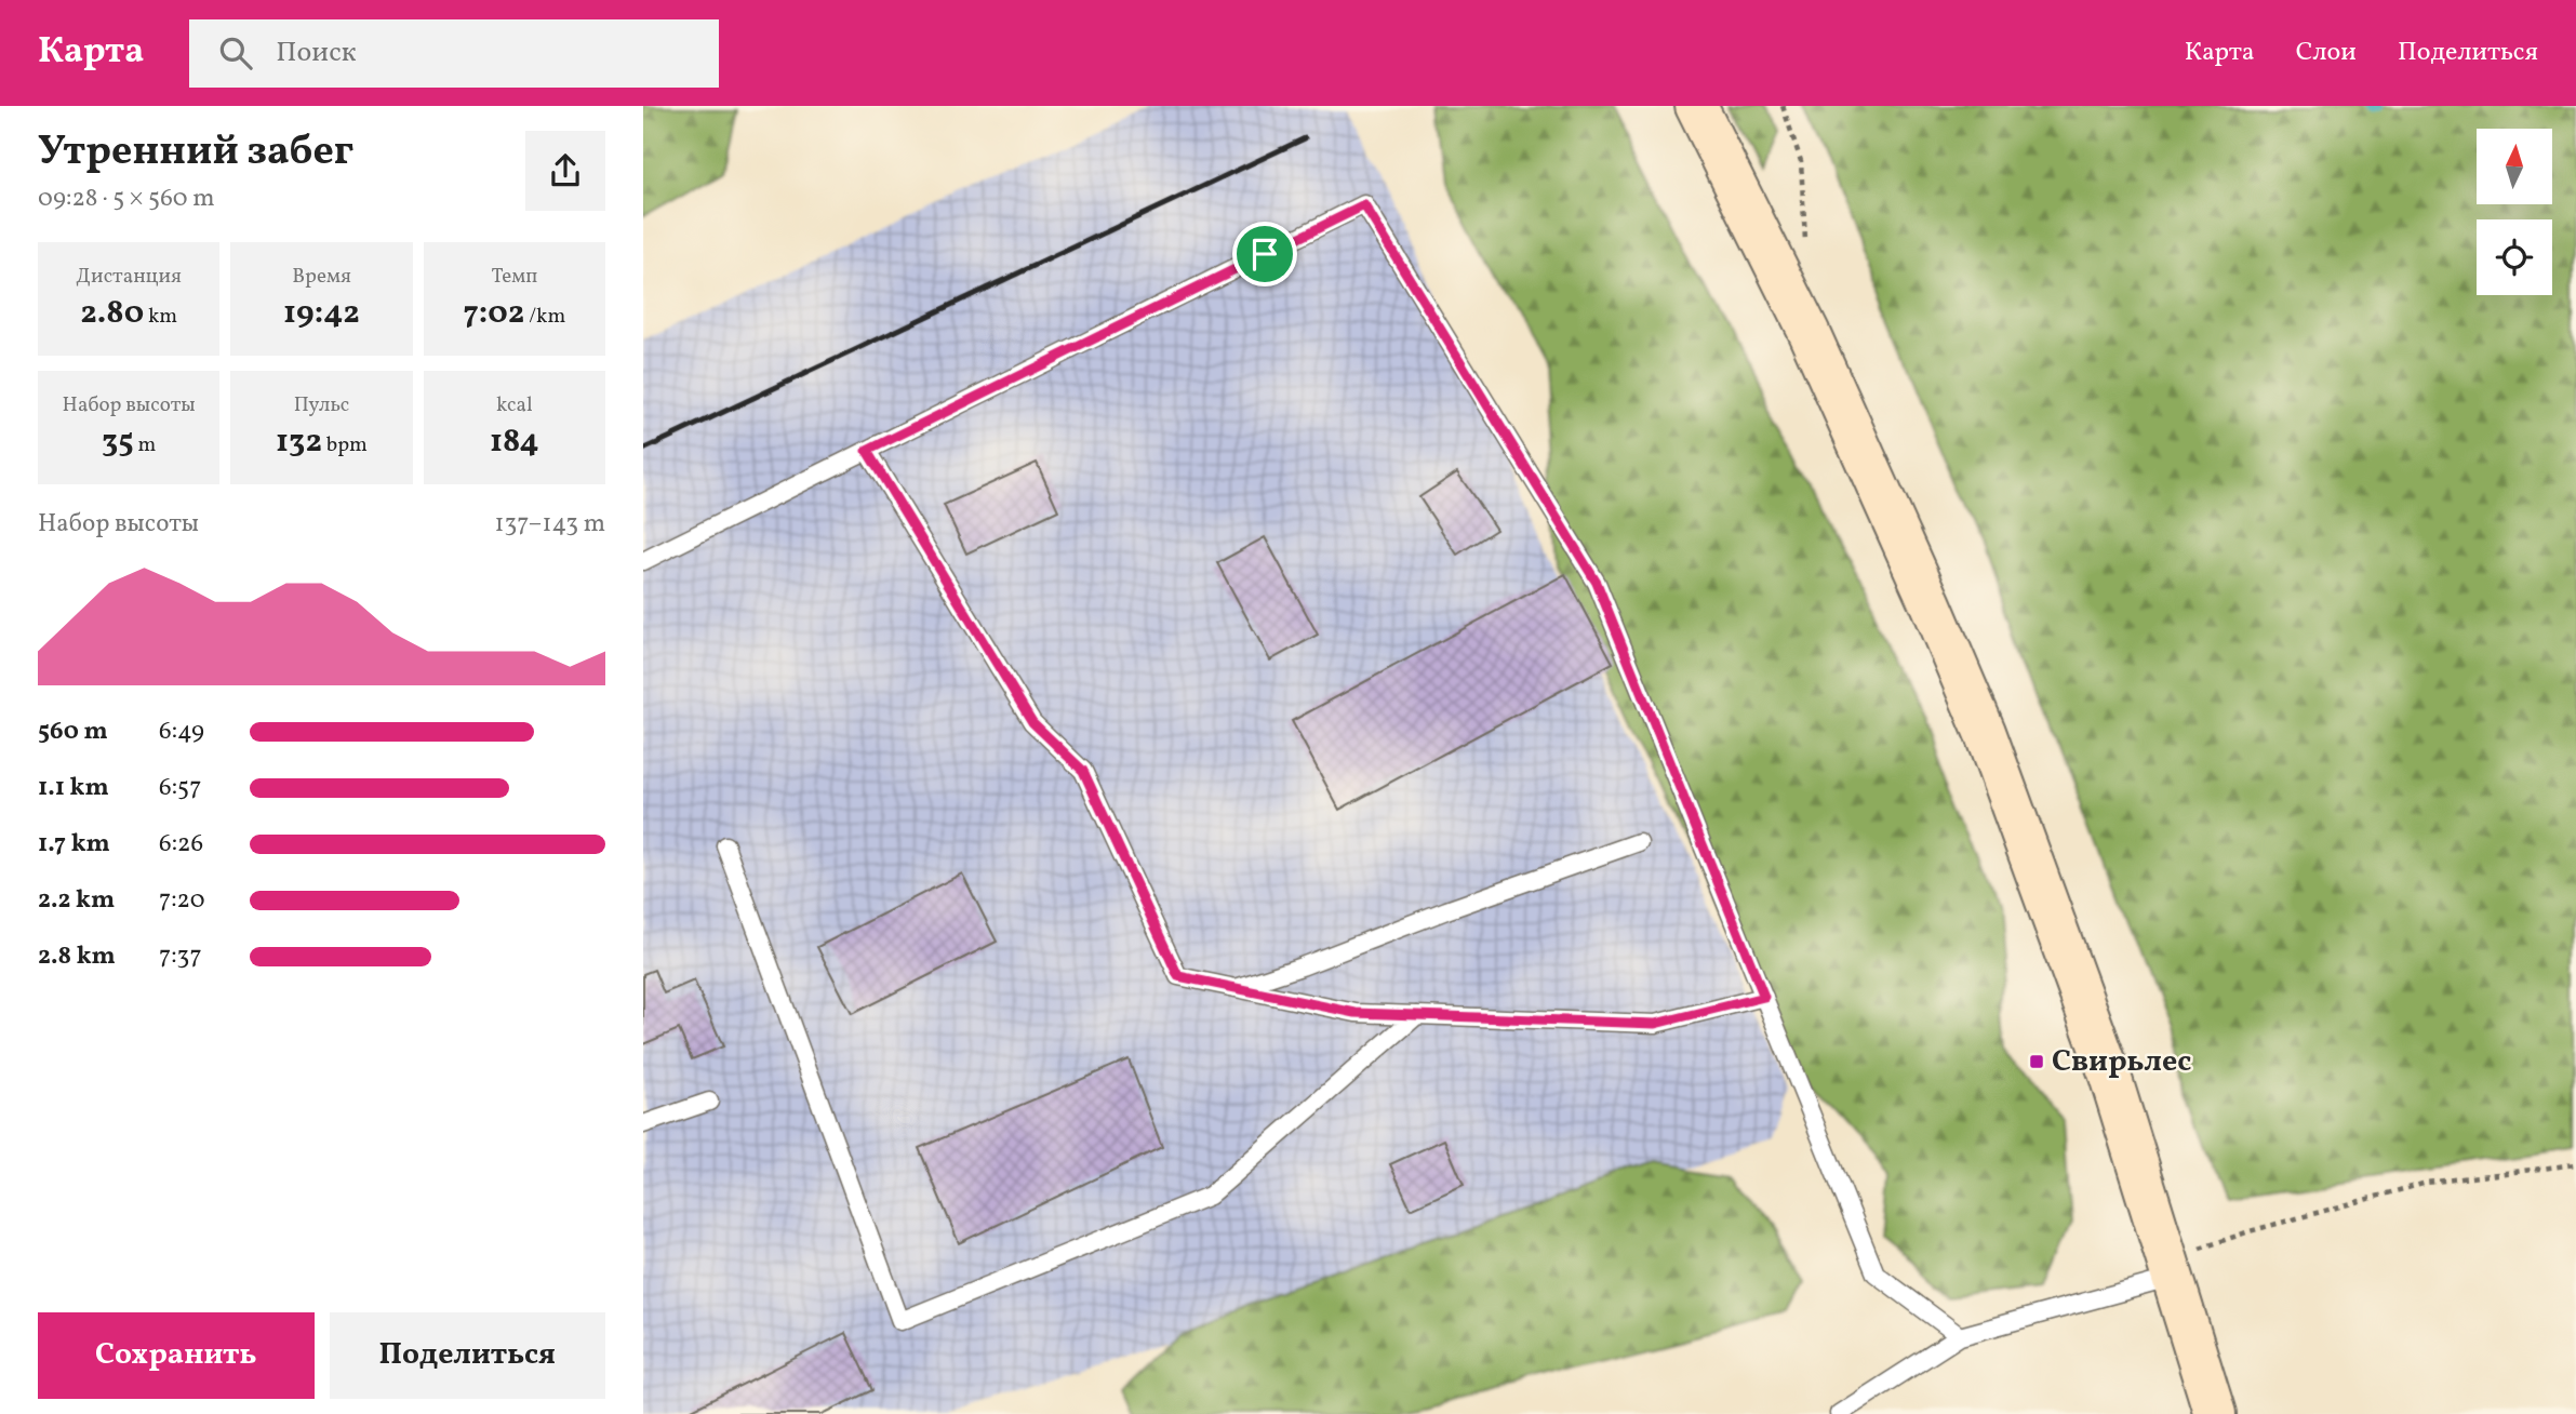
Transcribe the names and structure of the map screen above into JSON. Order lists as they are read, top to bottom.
{
  "places": {
    "transit": ["Свирьлес"]
  },
  "north": "top",
  "page": {
    "header": "Карта",
    "search": "Поиск",
    "nav": ["Карта", "Слои", "Поделиться"],
    "heading": ["Утренний забег", "09:28 · 5 × 560 m"],
    "stats": [
      ["Дистанция", "2.80 km"],
      ["Время", "19:42"],
      ["Темп", "7:02 /km"],
      ["Набор высоты", "35 m"],
      ["Пульс", "132 bpm"],
      ["kcal", "184"]
    ],
    "chart": ["Набор высоты", "137–143 m"],
    "list": [
      {
        "name": "560 m",
        "note": "6:49"
      },
      {
        "name": "1.1 km",
        "note": "6:57"
      },
      {
        "name": "1.7 km",
        "note": "6:26"
      },
      {
        "name": "2.2 km",
        "note": "7:20"
      },
      {
        "name": "2.8 km",
        "note": "7:37"
      }
    ],
    "buttons": ["Сохранить", "Поделиться"]
  }
}
